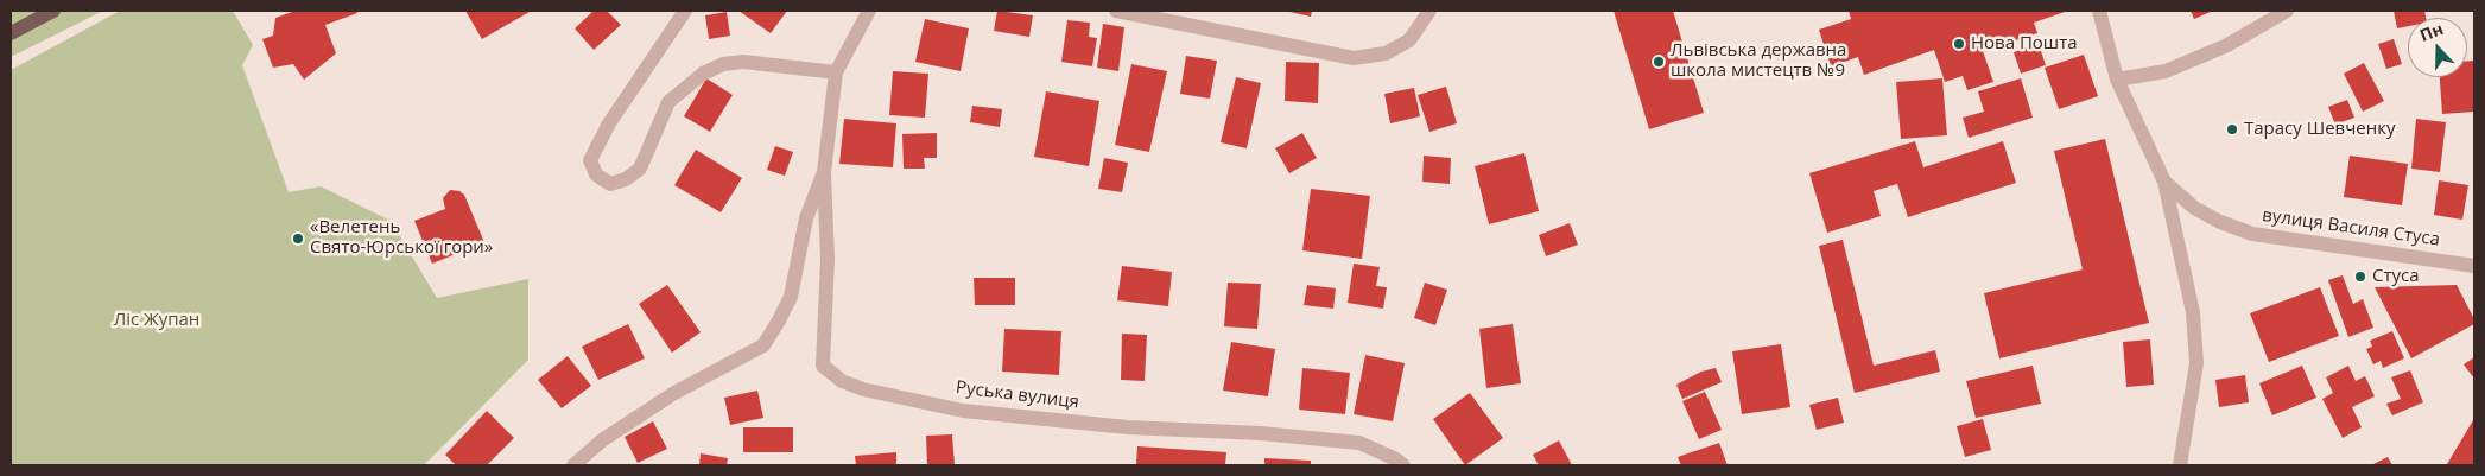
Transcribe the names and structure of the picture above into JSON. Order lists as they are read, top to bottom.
{
  "streets": {
    "street": ["вулиця Василя Стуса", "Руська вулиця"]
  },
  "parks": ["Ліс Жупан"],
  "places": [
    "Нова Пошта",
    "Львівська державна школа мистецтв №9",
    "Тарасу Шевченку",
    "«Велетень Свято-Юрської гори»",
    "Стуса"
  ],
  "north": "top"
}
